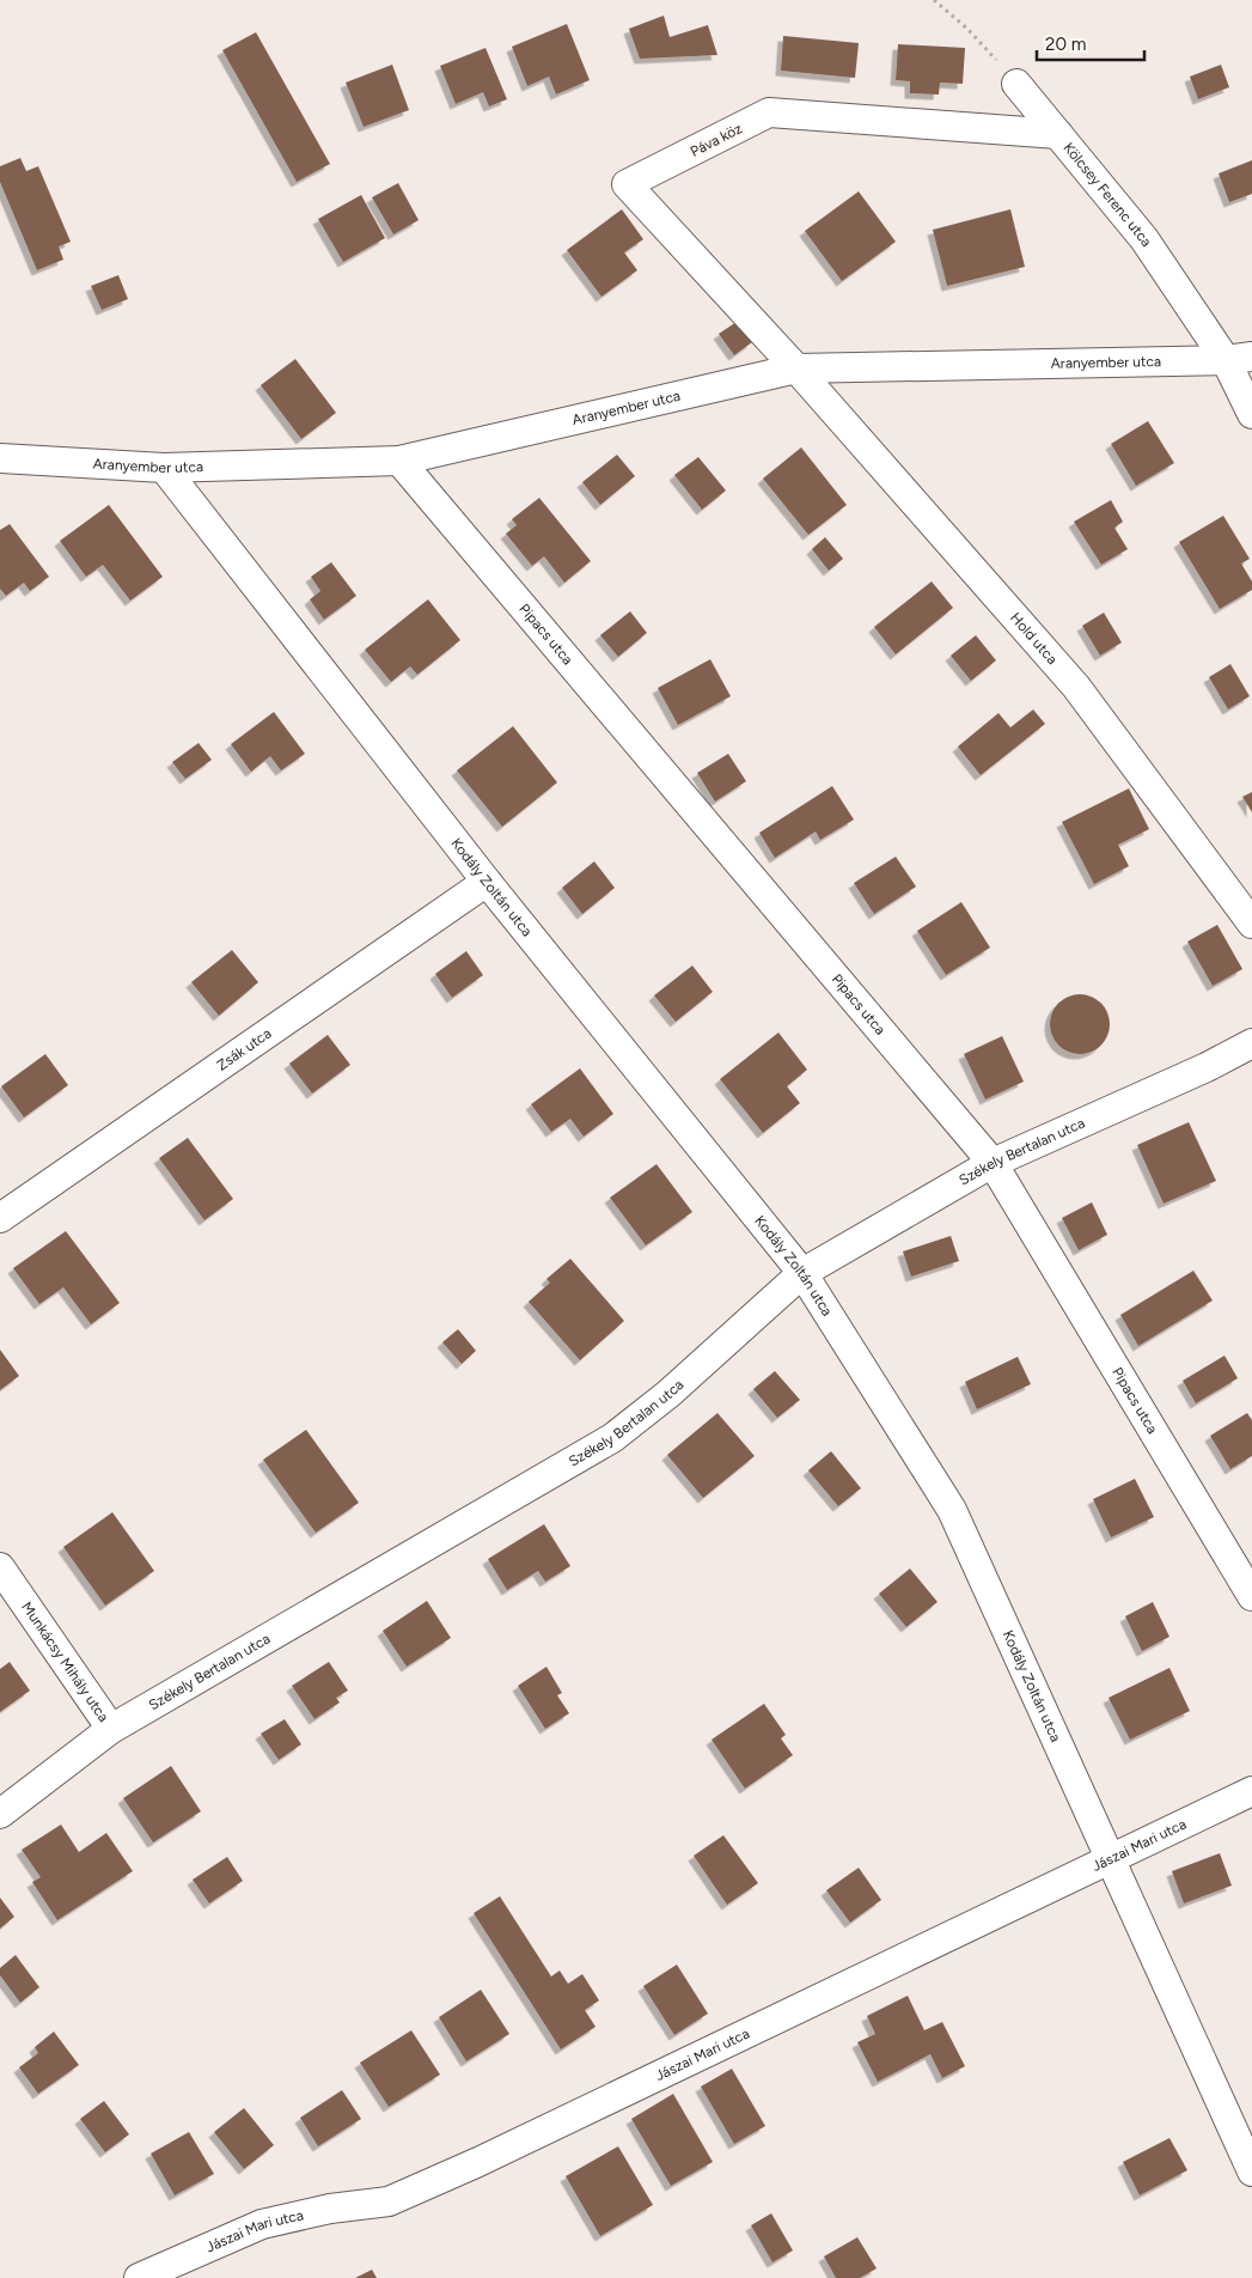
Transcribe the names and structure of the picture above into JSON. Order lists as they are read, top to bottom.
{
  "streets": {
    "street": [
      "Páva köz",
      "Kölcsey Ferenc utca",
      "Aranyember utca",
      "Pipacs utca",
      "Hold utca",
      "Kodály Zoltán utca",
      "Zsák utca",
      "Székely Bertalan utca",
      "Munkácsy Mihály utca",
      "Jászai Mari utca"
    ]
  },
  "crossings": [
    ["Páva köz", "Kölcsey Ferenc utca"],
    ["Páva köz", "Aranyember utca"],
    ["Páva köz", "Hold utca"],
    ["Kölcsey Ferenc utca", "Aranyember utca"],
    ["Aranyember utca", "Pipacs utca"],
    ["Aranyember utca", "Hold utca"],
    ["Aranyember utca", "Kodály Zoltán utca"],
    ["Pipacs utca", "Székely Bertalan utca"],
    ["Kodály Zoltán utca", "Zsák utca"],
    ["Kodály Zoltán utca", "Székely Bertalan utca"],
    ["Kodály Zoltán utca", "Jászai Mari utca"],
    ["Székely Bertalan utca", "Munkácsy Mihály utca"]
  ],
  "scale_bar": "20 m"
}
